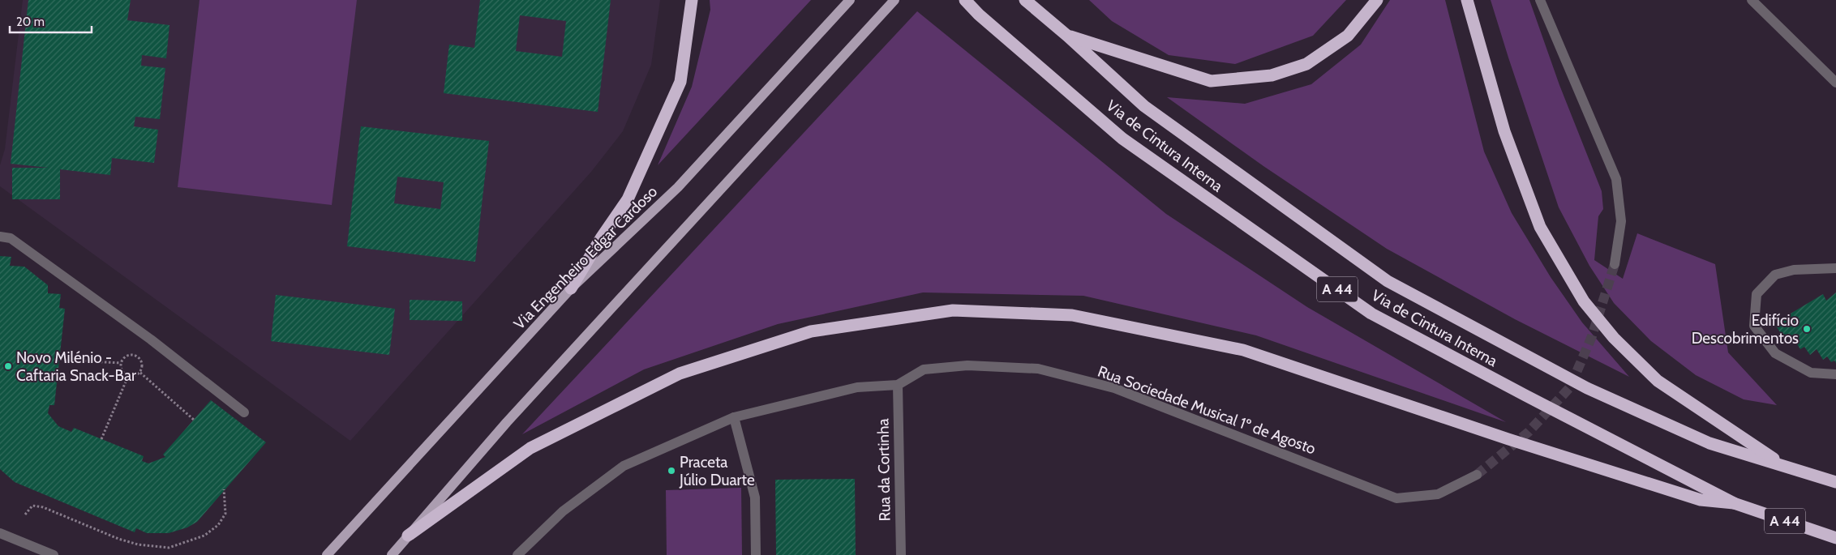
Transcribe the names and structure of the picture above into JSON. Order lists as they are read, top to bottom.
{
  "streets": {
    "highway": ["Via de Cintura Interna", "A 44"],
    "main road": ["Via Engenheiro Edgar Cardoso"],
    "street": ["Rua Sociedade Musical 1º de Agosto", "Rua da Cortinha"]
  },
  "crossings": [
    ["Rua Sociedade Musical 1º de Agosto", "Rua da Cortinha"]
  ],
  "places": ["Edifício Descobrimentos", "Novo Milénio - Caftaria Snack-Bar", "Praceta Júlio Duarte"],
  "scale_bar": "20 m"
}
